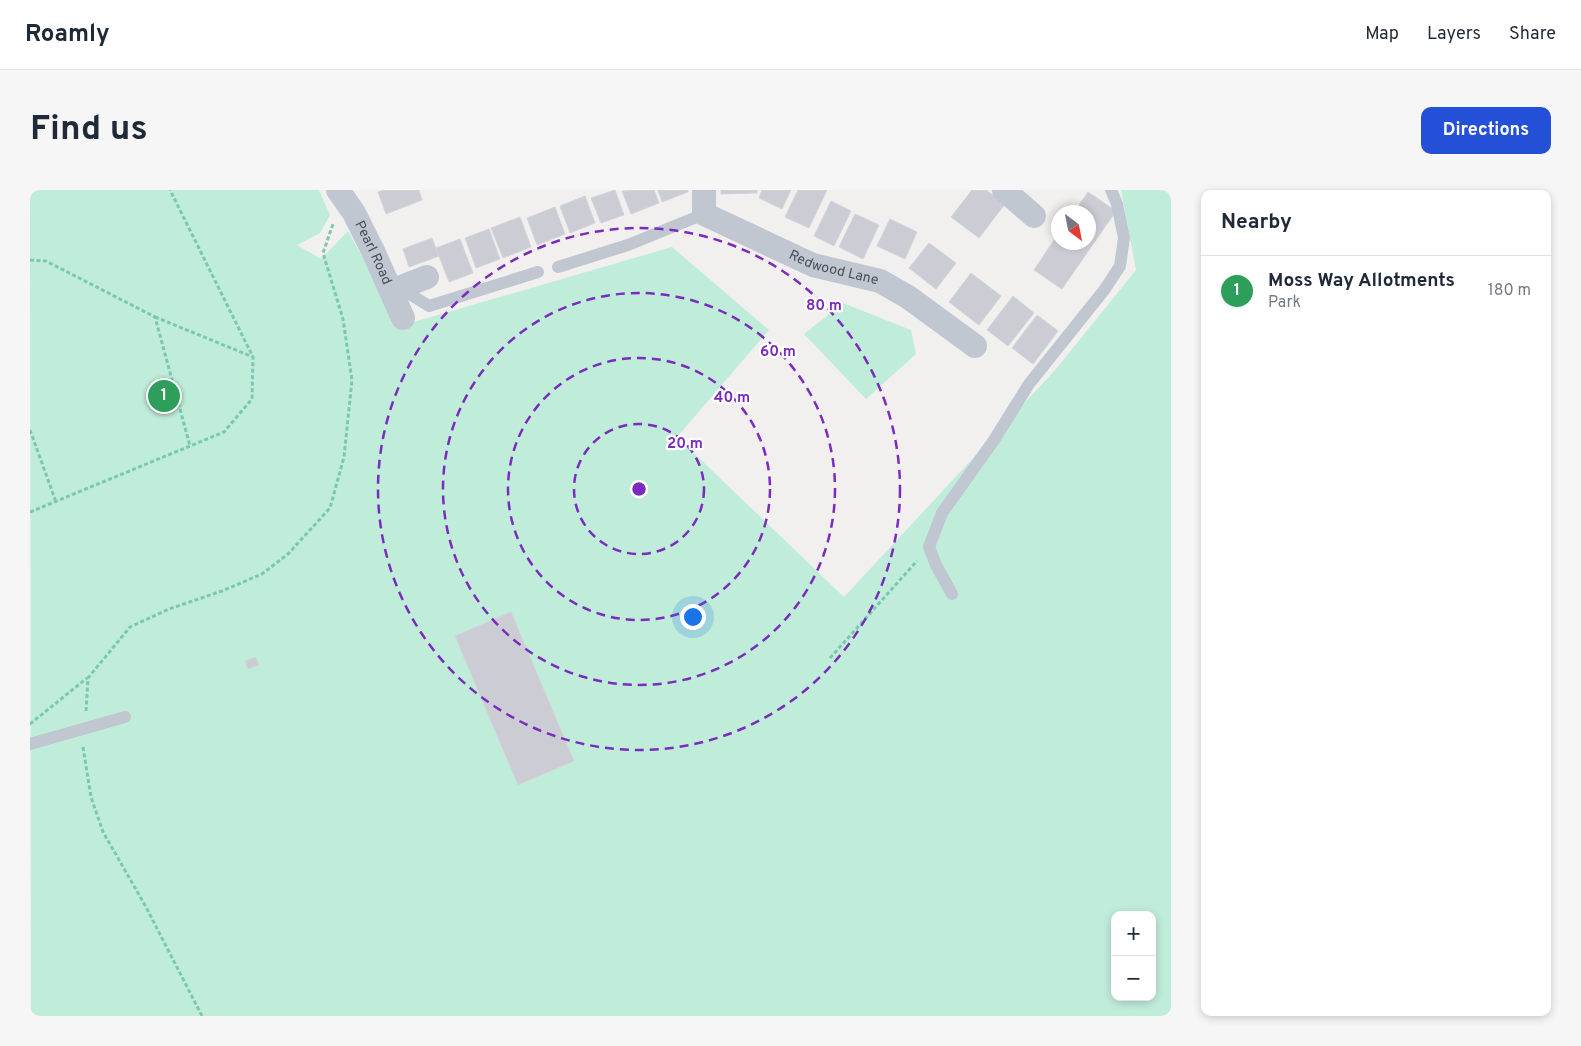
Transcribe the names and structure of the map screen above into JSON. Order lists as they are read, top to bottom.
{
  "streets": {
    "street": ["Pearl Road", "Redwood Lane"]
  },
  "north": "bottom right",
  "page": {
    "header": "Roamly",
    "nav": ["Map", "Layers", "Share"],
    "buttons": "Directions",
    "title": "Find us",
    "heading": "Nearby",
    "list": [
      {
        "mark": "1",
        "name": "Moss Way Allotments",
        "note": "Park",
        "value": "180 m"
      }
    ],
    "pins": "1",
    "map_buttons": ["+", "−"]
  },
  "rings": [
    "80 m",
    "60 m",
    "40 m",
    "20 m"
  ]
}
